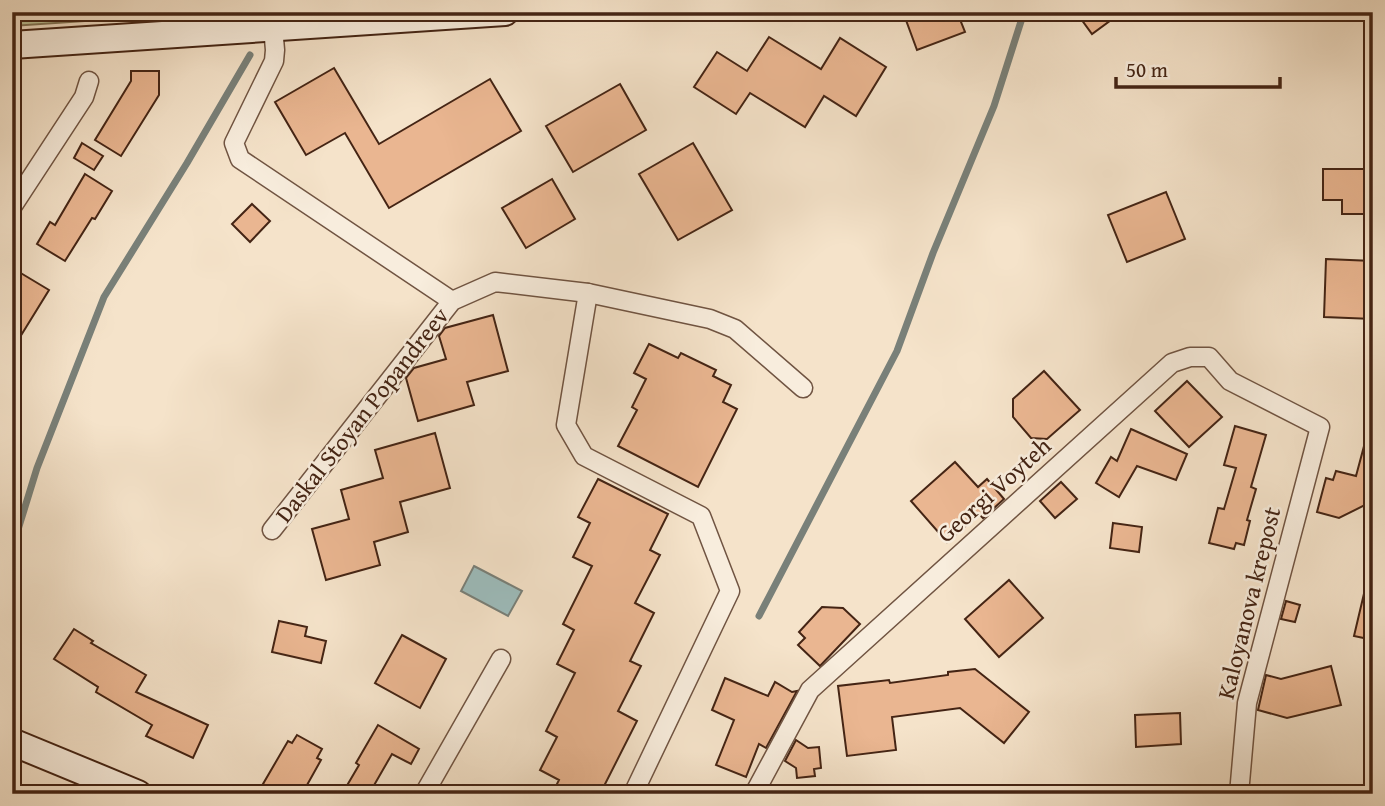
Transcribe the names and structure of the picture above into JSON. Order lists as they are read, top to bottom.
{
  "streets": {
    "street": ["Daskal Stoyan Popandreev", "Georgi Voyteh", "Kaloyanova krepost"]
  },
  "crossings": [
    ["Georgi Voyteh", "Kaloyanova krepost"]
  ],
  "scale_bar": "50 m"
}
